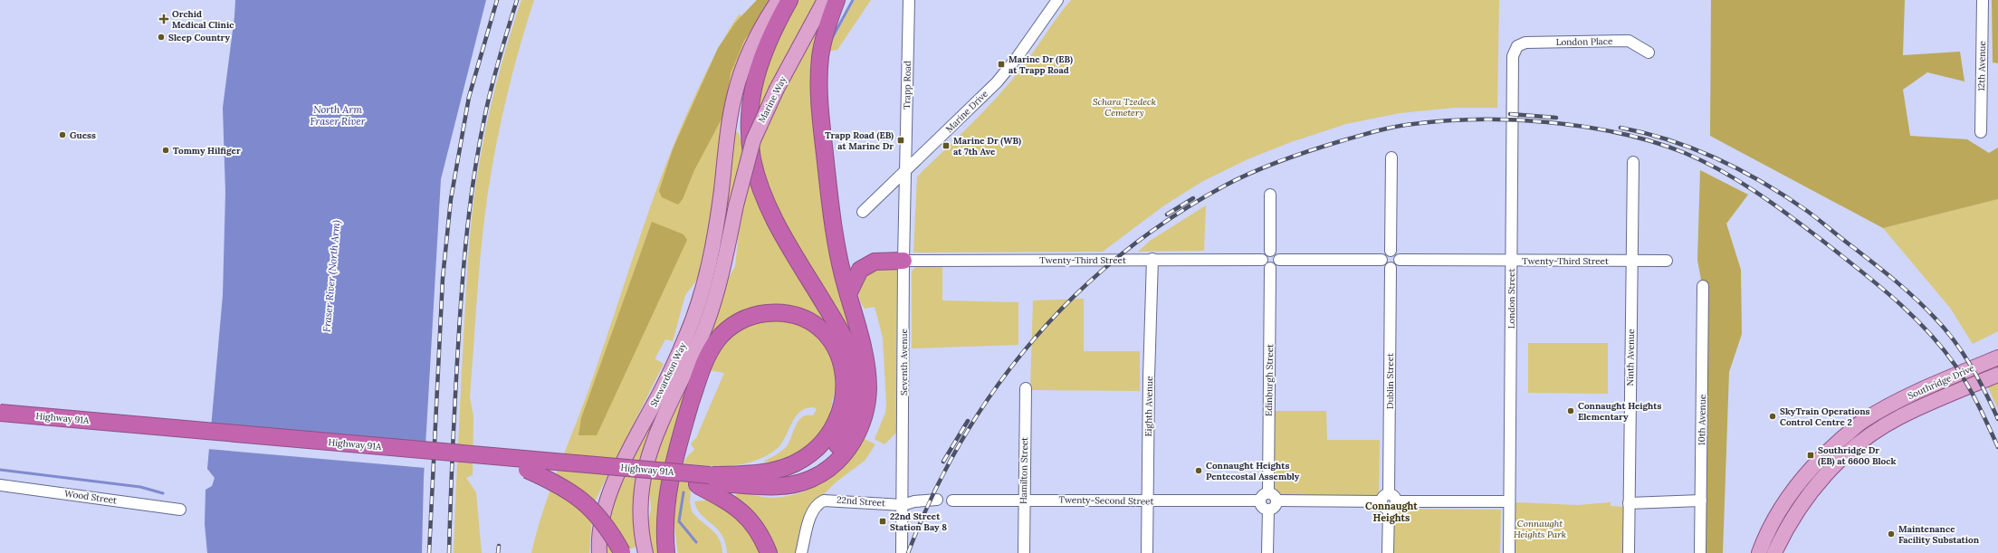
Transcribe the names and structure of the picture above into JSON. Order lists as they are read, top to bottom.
{
  "streets": {
    "highway": ["Highway 91A"],
    "main road": ["Marine Way", "Stewardson Way", "Southridge Drive"],
    "street": [
      "London Place",
      "12th Avenue",
      "Trapp Road",
      "Marine Drive",
      "Twenty-Third Street",
      "London Street",
      "Ninth Avenue",
      "Seventh Avenue",
      "Edinburgh Street",
      "Dublin Street",
      "Eighth Avenue",
      "10th Avenue",
      "Hamilton Street",
      "Wood Street",
      "Twenty-Second Street",
      "22nd Street"
    ]
  },
  "crossings": [
    ["London Place", "London Street"],
    ["Trapp Road", "Marine Drive"],
    ["Trapp Road", "Seventh Avenue"],
    ["Marine Way", "Stewardson Way"],
    ["Marine Drive", "Seventh Avenue"],
    ["Twenty-Third Street", "London Street"],
    ["Twenty-Third Street", "Ninth Avenue"],
    ["Twenty-Third Street", "Seventh Avenue"],
    ["Twenty-Third Street", "Edinburgh Street"],
    ["Twenty-Third Street", "Dublin Street"],
    ["Twenty-Third Street", "Eighth Avenue"],
    ["Seventh Avenue", "22nd Street"],
    ["Edinburgh Street", "Twenty-Second Street"],
    ["Eighth Avenue", "Twenty-Second Street"],
    ["Hamilton Street", "Twenty-Second Street"]
  ],
  "districts": ["Connaught Heights"],
  "water": ["North Arm Fraser River", "Fraser River (North Arm)"],
  "parks": ["Schara Tzedeck Cemetery", "Connaught Heights Park"],
  "places": {
    "health": ["Orchid Medical Clinic"],
    "other": [
      "Sleep Country",
      "Guess",
      "Tommy Hilfiger",
      "Connaught Heights Elementary",
      "SkyTrain Operations Control Centre 2",
      "Connaught Heights Pentecostal Assembly",
      "Maintenance Facility Substation"
    ],
    "transit": [
      "Marine Dr (EB) at Trapp Road",
      "Trapp Road (EB) at Marine Dr",
      "Marine Dr (WB) at 7th Ave",
      "Southridge Dr (EB) at 6600 Block",
      "22nd Street Station Bay 8"
    ]
  }
}
